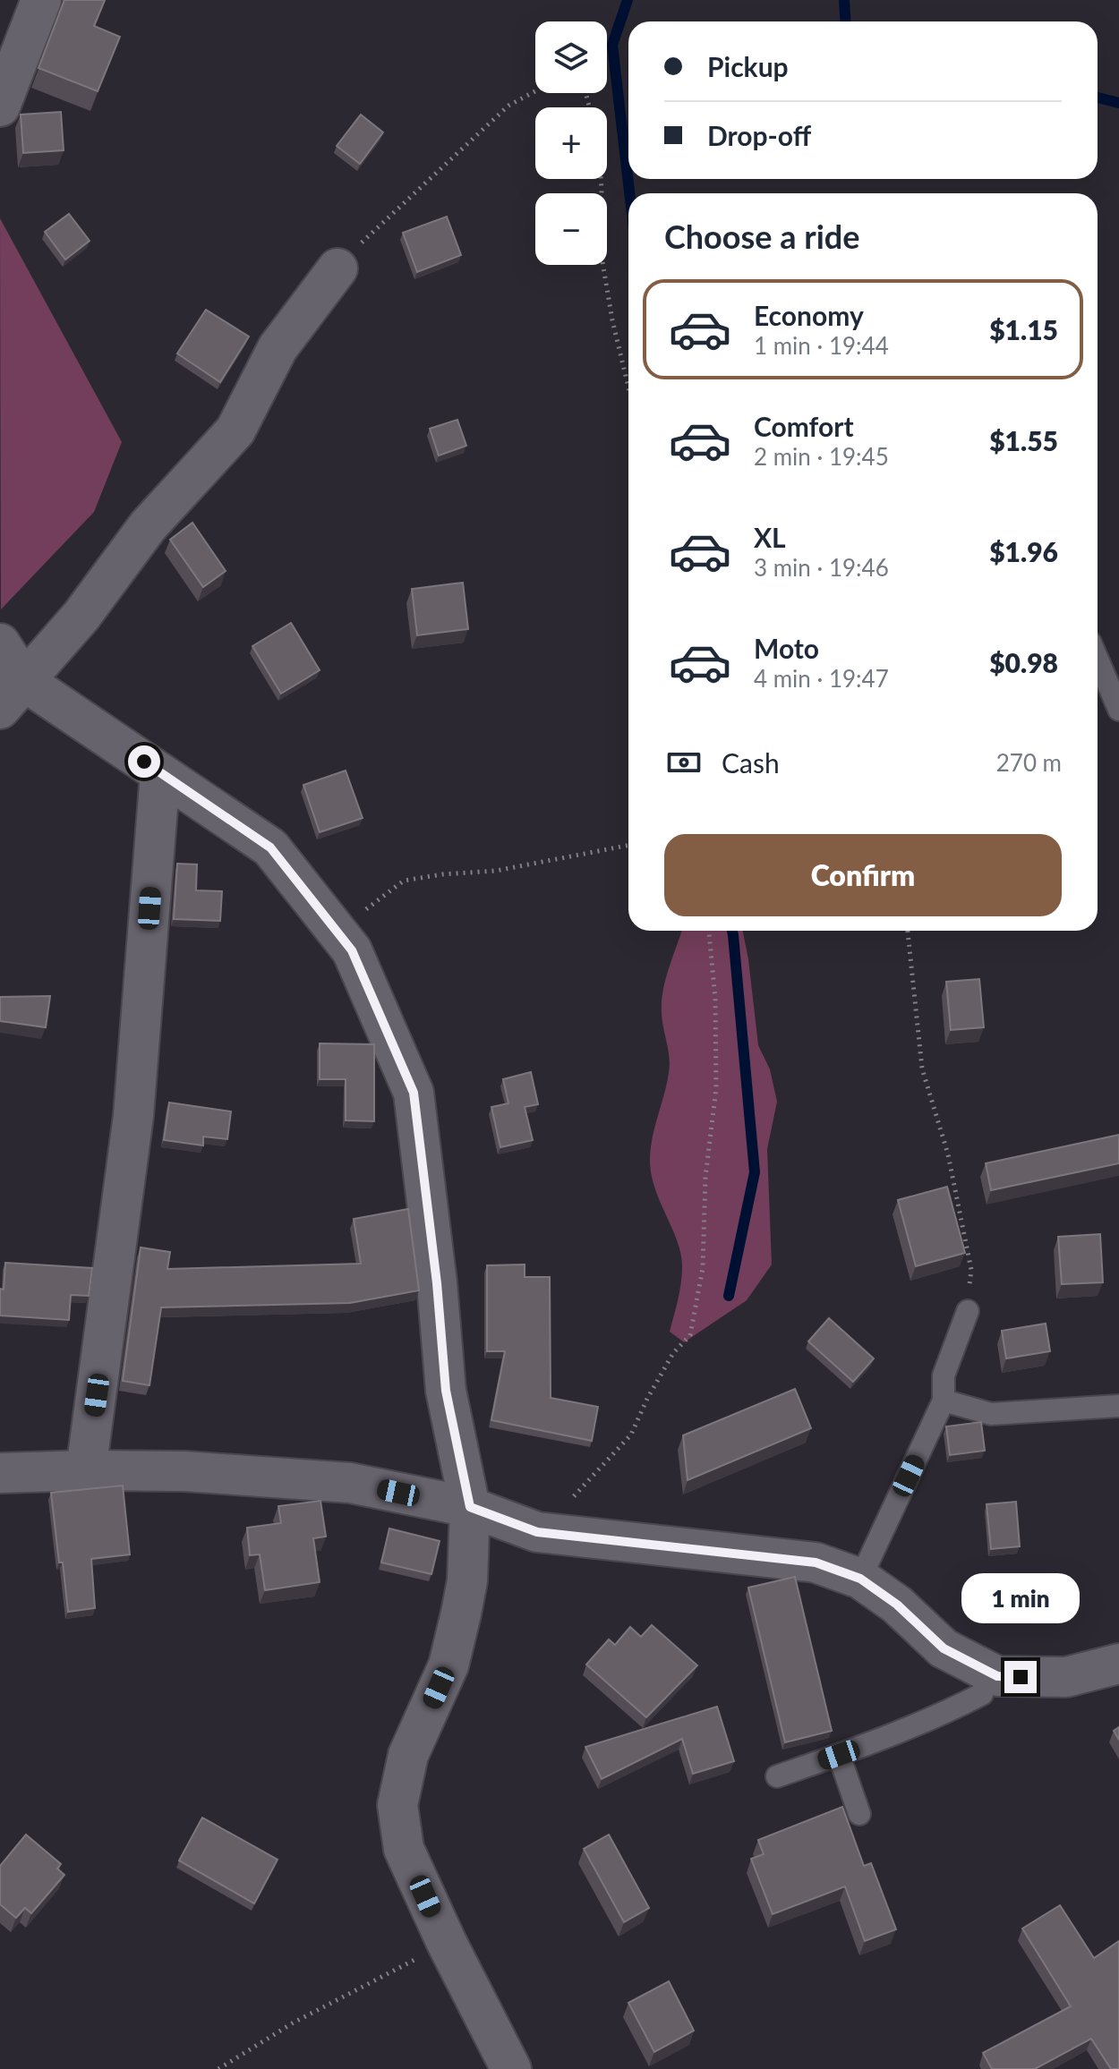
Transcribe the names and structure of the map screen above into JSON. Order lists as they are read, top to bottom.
{
  "page": {
    "map_buttons": ["+", "−"],
    "banner": ["Pickup", "Drop-off"],
    "heading": "Choose a ride",
    "list": [
      {
        "name": "Economy",
        "note": "1 min · 19:44",
        "value": "$1.15"
      },
      {
        "name": "Comfort",
        "note": "2 min · 19:45",
        "value": "$1.55"
      },
      {
        "name": "XL",
        "note": "3 min · 19:46",
        "value": "$1.96"
      },
      {
        "name": "Moto",
        "note": "4 min · 19:47",
        "value": "$0.98"
      }
    ],
    "pay": ["Cash", "270 m"],
    "buttons": "Confirm",
    "bubble": "1 min"
  }
}
